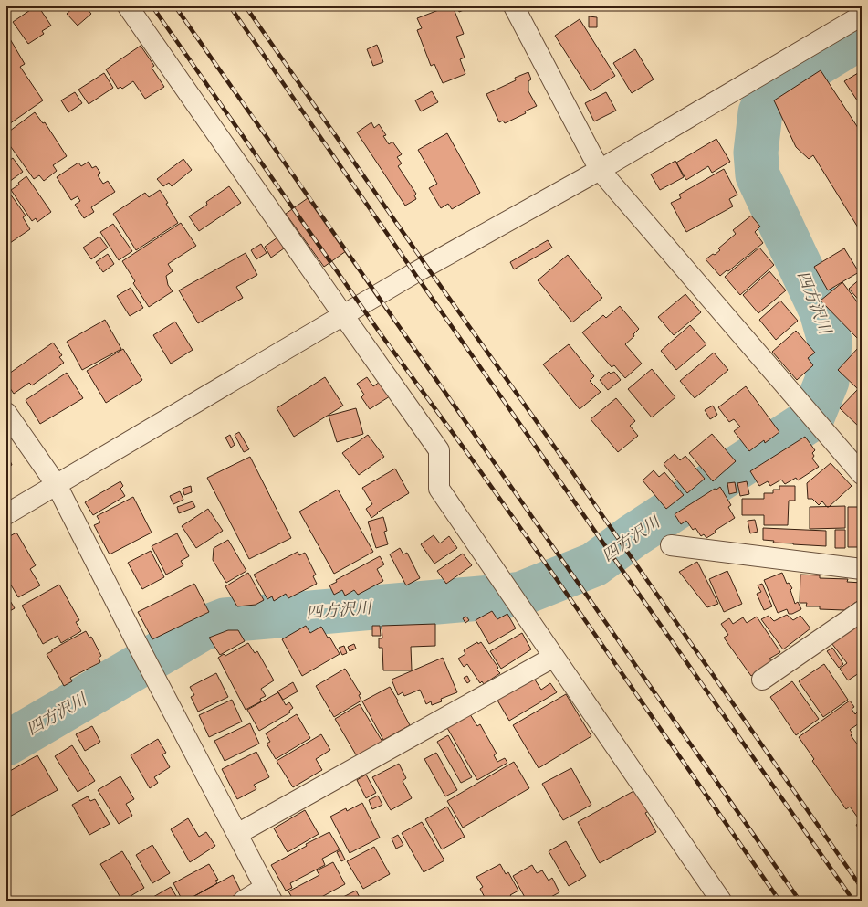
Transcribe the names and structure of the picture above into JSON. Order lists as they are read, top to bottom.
{
  "water": ["四方沢川"]
}
